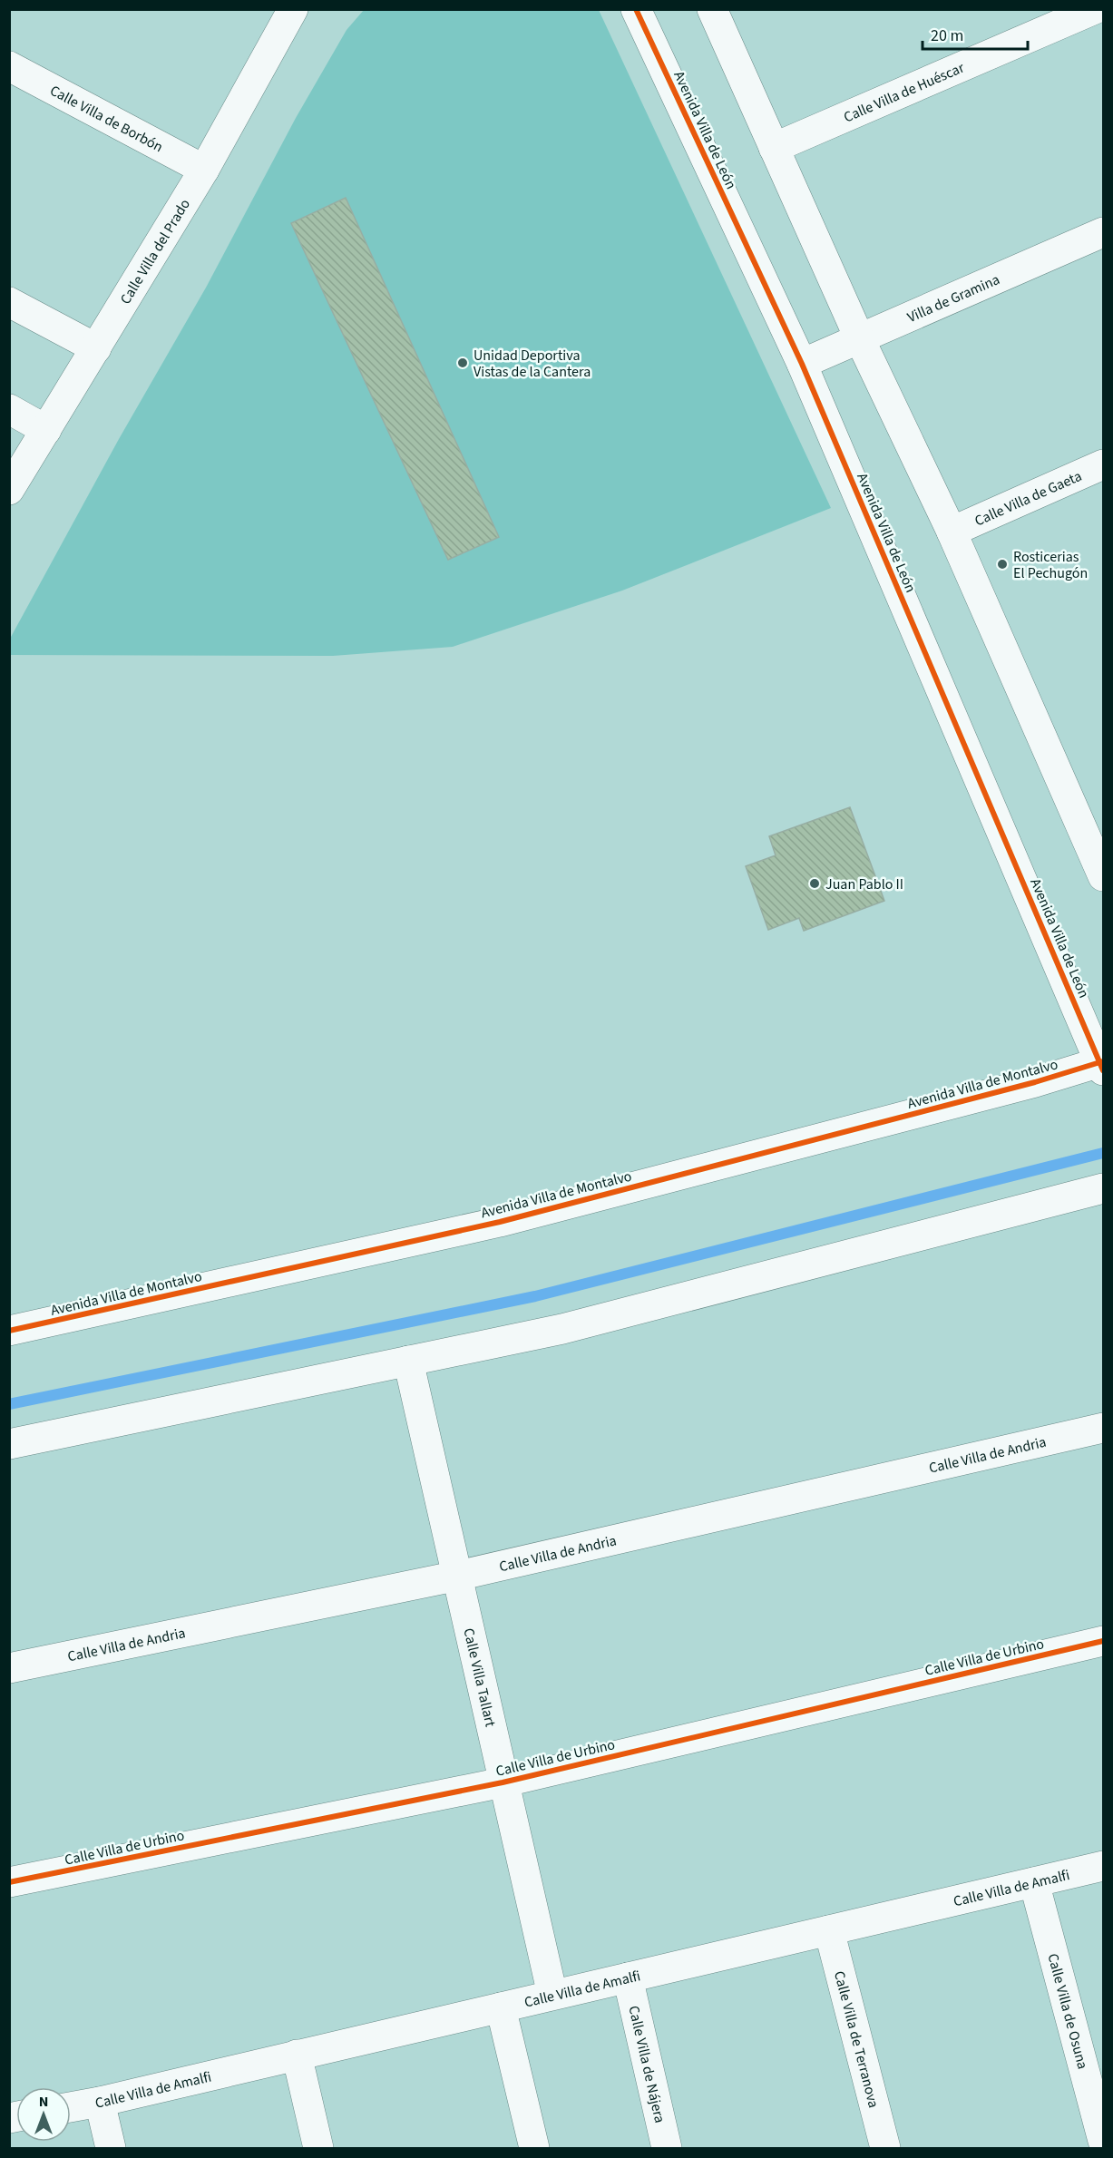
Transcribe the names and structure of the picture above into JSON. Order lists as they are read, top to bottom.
{
  "streets": {
    "street": [
      "Calle Villa de Huéscar",
      "Calle Villa de Borbón",
      "Avenida Villa de León",
      "Calle Villa del Prado",
      "Villa de Gramina",
      "Calle Villa de Gaeta",
      "Avenida Villa de Montalvo",
      "Calle Villa de Andria",
      "Calle Villa de Urbino",
      "Calle Villa Tallart",
      "Calle Villa de Amalfi",
      "Calle Villa de Osuna",
      "Calle Villa de Terranova",
      "Calle Villa de Nájera"
    ]
  },
  "crossings": [
    ["Calle Villa de Borbón", "Calle Villa del Prado"],
    ["Avenida Villa de León", "Villa de Gramina"],
    ["Avenida Villa de León", "Avenida Villa de Montalvo"],
    ["Calle Villa de Andria", "Calle Villa Tallart"],
    ["Calle Villa de Urbino", "Calle Villa Tallart"],
    ["Calle Villa Tallart", "Calle Villa de Amalfi"],
    ["Calle Villa de Amalfi", "Calle Villa de Osuna"],
    ["Calle Villa de Amalfi", "Calle Villa de Terranova"],
    ["Calle Villa de Amalfi", "Calle Villa de Nájera"]
  ],
  "places": ["Unidad Deportiva Vistas de la Cantera", "Rosticerias El Pechugón", "Juan Pablo II"],
  "scale_bar": "20 m",
  "north": "top"
}
